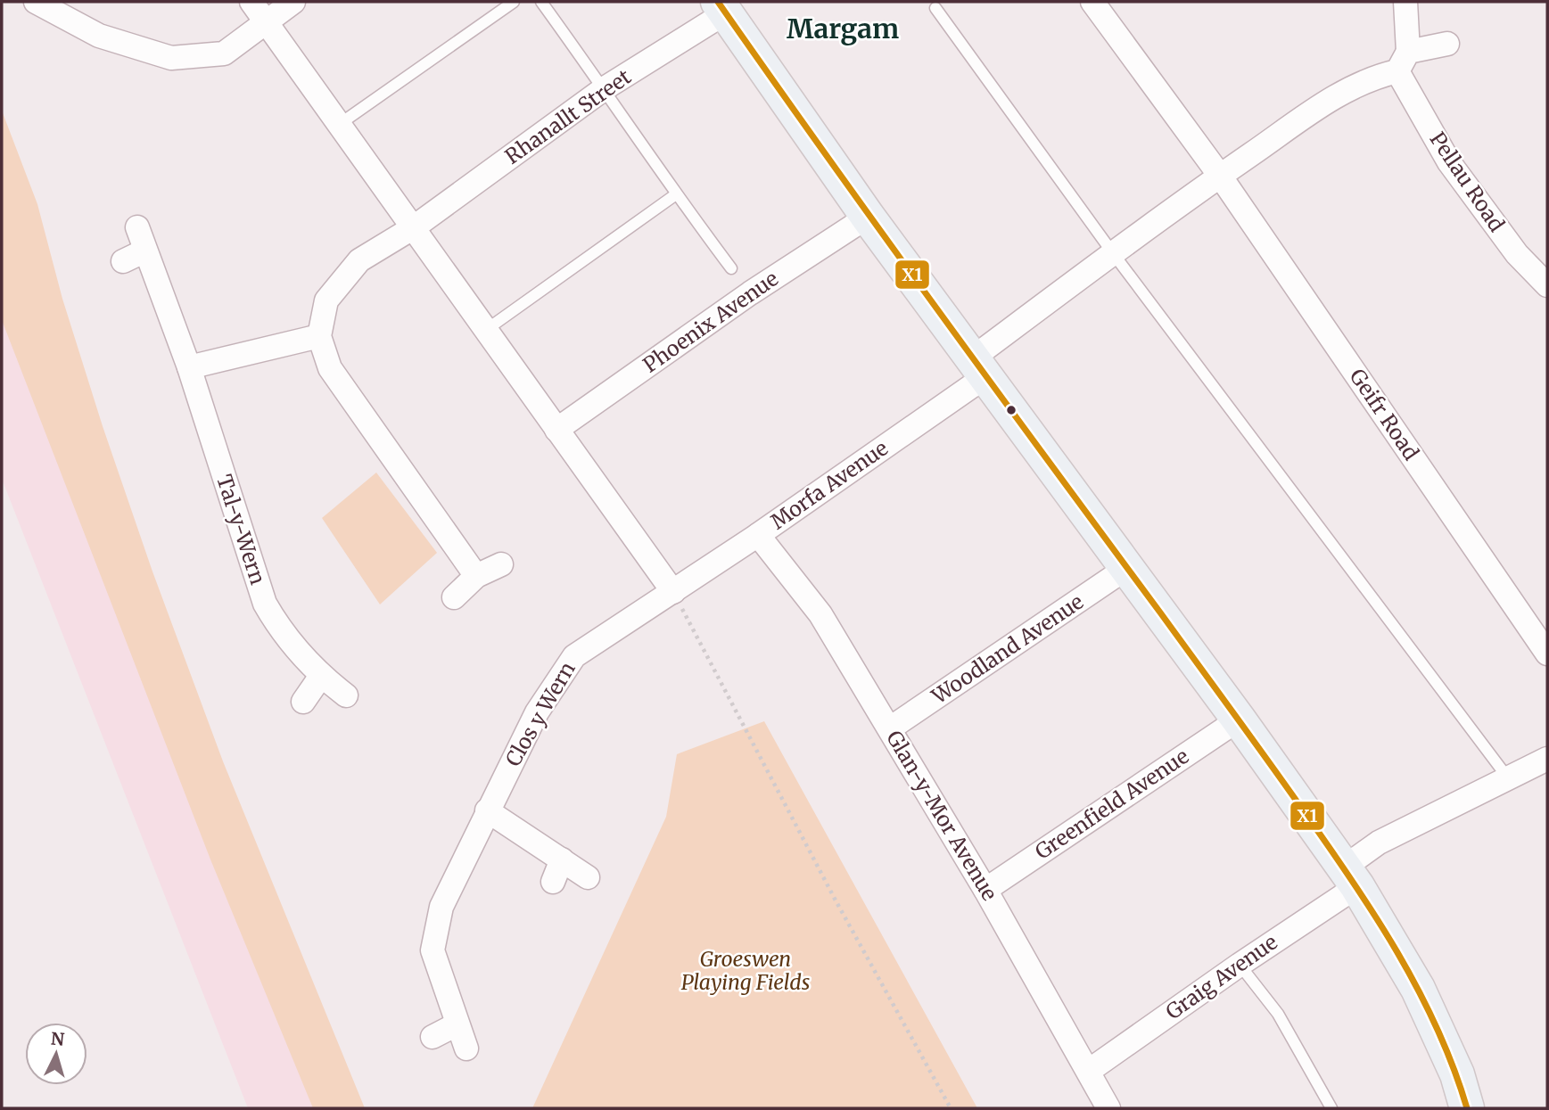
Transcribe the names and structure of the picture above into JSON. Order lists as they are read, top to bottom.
{
  "streets": {
    "street": [
      "Rhanallt Street",
      "Pellau Road",
      "Phoenix Avenue",
      "Geifr Road",
      "Morfa Avenue",
      "Tal-y-Wern",
      "Woodland Avenue",
      "Clos y Wern",
      "Greenfield Avenue",
      "Glan-y-Mor Avenue",
      "Graig Avenue"
    ]
  },
  "crossings": [
    ["Pellau Road", "Morfa Avenue"],
    ["Geifr Road", "Morfa Avenue"],
    ["Morfa Avenue", "Clos y Wern"],
    ["Morfa Avenue", "Glan-y-Mor Avenue"],
    ["Woodland Avenue", "Glan-y-Mor Avenue"],
    ["Greenfield Avenue", "Glan-y-Mor Avenue"],
    ["Glan-y-Mor Avenue", "Graig Avenue"]
  ],
  "districts": ["Margam"],
  "parks": ["Groeswen Playing Fields"],
  "lines": ["transit line X1"],
  "north": "top"
}
